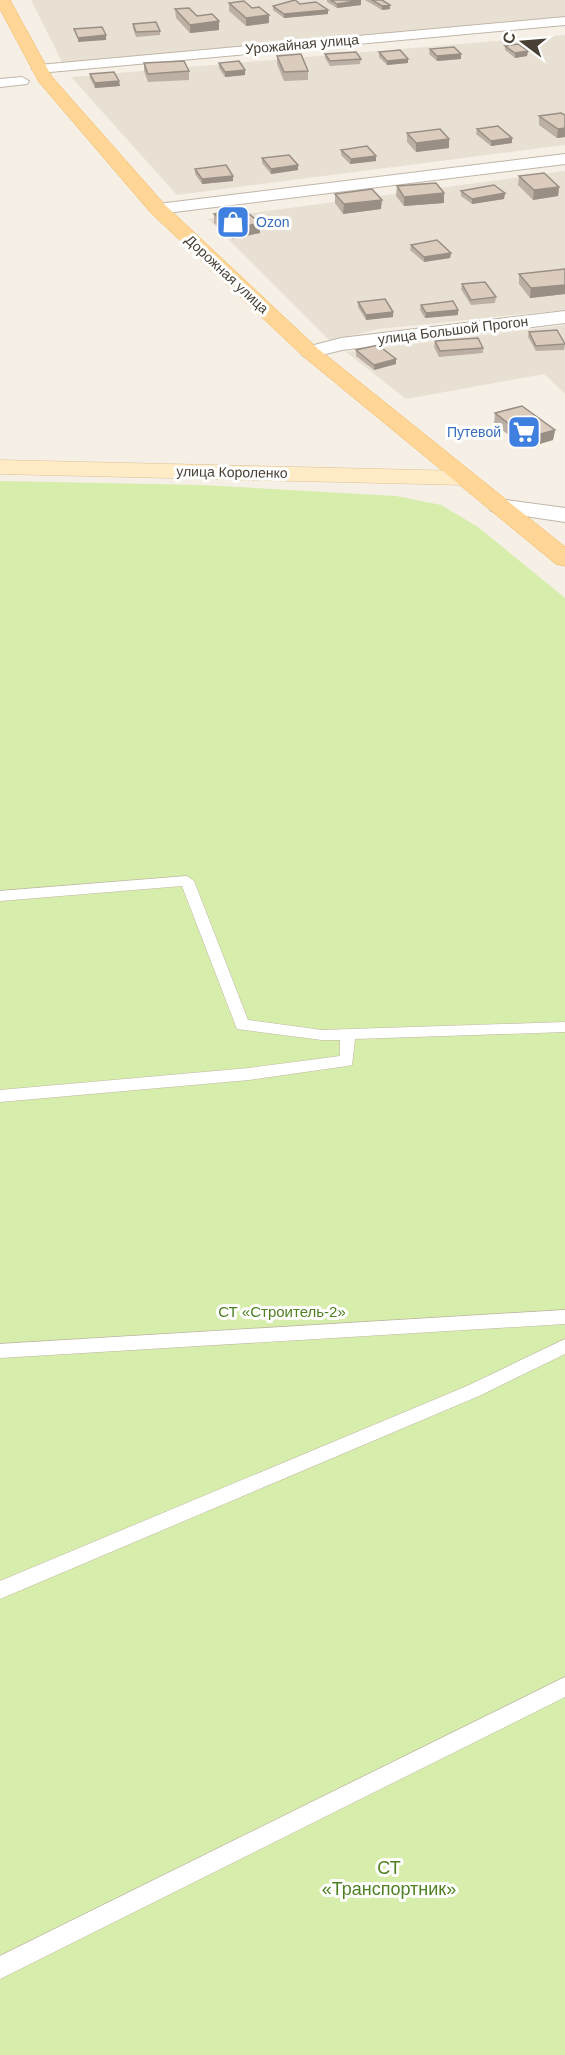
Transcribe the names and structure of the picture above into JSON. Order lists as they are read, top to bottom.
{
  "streets": {
    "main road": ["Дорожная улица"],
    "street": ["Урожайная улица", "улица Большой Прогон", "улица Короленко"]
  },
  "crossings": [
    ["Урожайная улица", "Дорожная улица"],
    ["Дорожная улица", "улица Большой Прогон"],
    ["Дорожная улица", "улица Короленко"]
  ],
  "parks": ["СТ «Строитель-2»", "СТ «Транспортник»"],
  "places": {
    "shop": ["Ozon"],
    "supermarket": ["Путевой"]
  },
  "north": "left"
}
